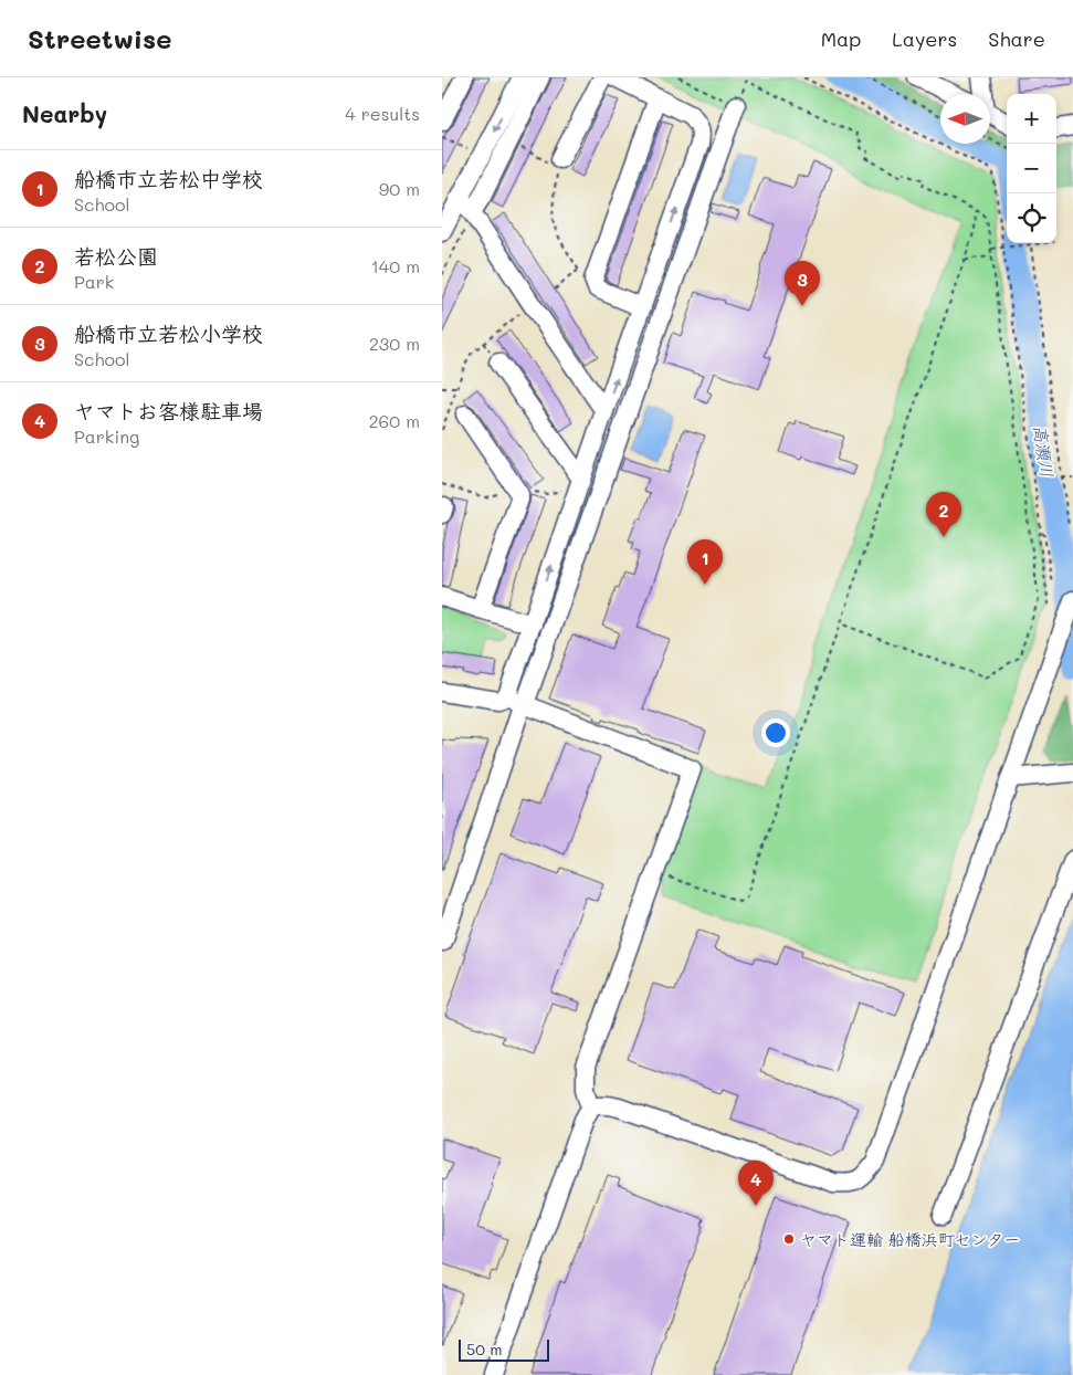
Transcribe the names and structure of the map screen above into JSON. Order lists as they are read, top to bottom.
{
  "water": ["高瀬川"],
  "places": ["ヤマト運輸 船橋浜町センター"],
  "scale_bar": "50 m",
  "north": "left",
  "page": {
    "header": "Streetwise",
    "nav": ["Map", "Layers", "Share"],
    "heading": ["Nearby", "4 results"],
    "map_buttons": ["+", "−"],
    "list": [
      {
        "mark": "1",
        "name": "船橋市立若松中学校",
        "note": "School",
        "value": "90 m"
      },
      {
        "mark": "2",
        "name": "若松公園",
        "note": "Park",
        "value": "140 m"
      },
      {
        "mark": "3",
        "name": "船橋市立若松小学校",
        "note": "School",
        "value": "230 m"
      },
      {
        "mark": "4",
        "name": "ヤマトお客様駐車場",
        "note": "Parking",
        "value": "260 m"
      }
    ],
    "pins": [
      "3",
      "2",
      "1",
      "4"
    ],
    "scale": "50 m"
  }
}
